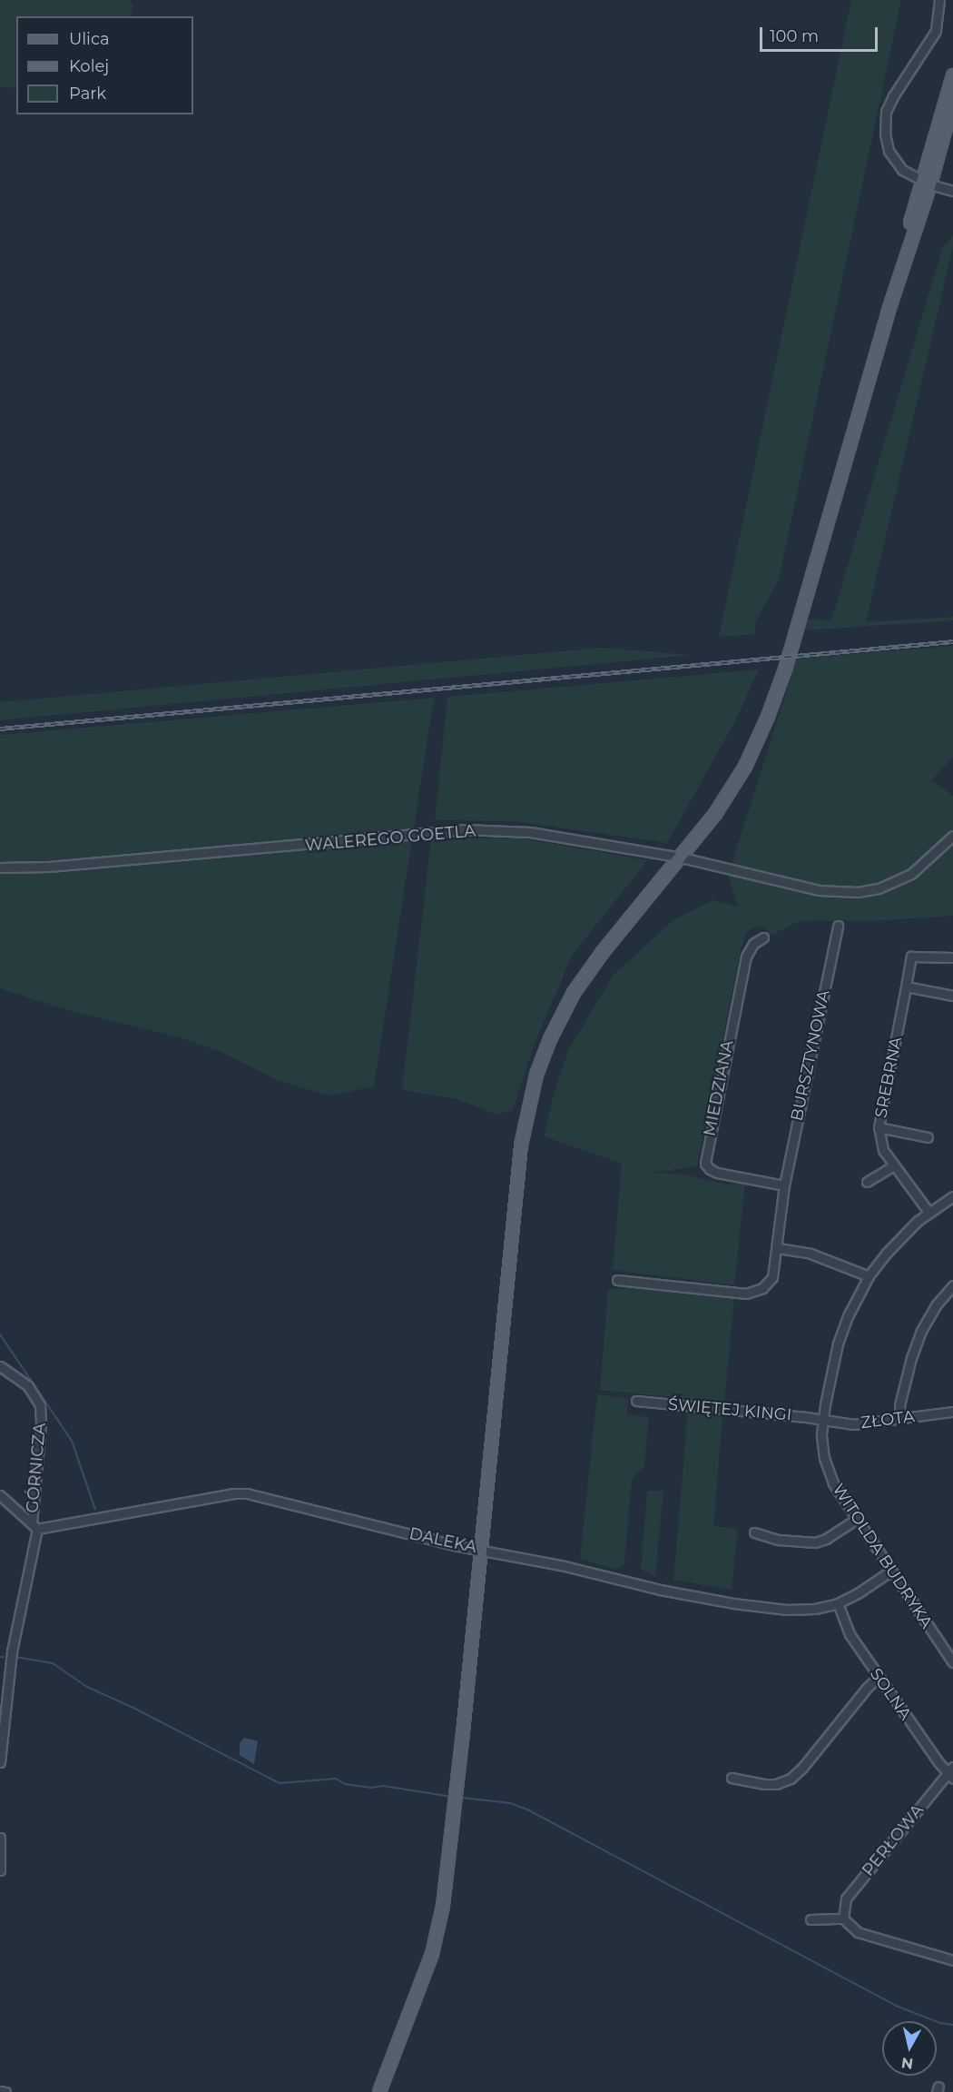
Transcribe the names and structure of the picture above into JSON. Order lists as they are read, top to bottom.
{
  "streets": {
    "street": [
      "WALEREGO GOETLA",
      "BURSZTYNOWA",
      "SREBRNA",
      "MIEDZIANA",
      "ŚWIĘTEJ KINGI",
      "ZŁOTA",
      "GÓRNICZA",
      "DALEKA",
      "WITOLDA BUDRYKA",
      "SOLNA",
      "PERŁOWA"
    ]
  },
  "crossings": [
    ["BURSZTYNOWA", "MIEDZIANA"],
    ["SREBRNA", "WITOLDA BUDRYKA"],
    ["ŚWIĘTEJ KINGI", "ZŁOTA"],
    ["ŚWIĘTEJ KINGI", "WITOLDA BUDRYKA"],
    ["ZŁOTA", "WITOLDA BUDRYKA"],
    ["GÓRNICZA", "DALEKA"],
    ["DALEKA", "WITOLDA BUDRYKA"],
    ["DALEKA", "SOLNA"],
    ["SOLNA", "PERŁOWA"]
  ],
  "legend": ["Ulica", "Kolej", "Park"],
  "scale_bar": "100 m",
  "north": "bottom"
}
